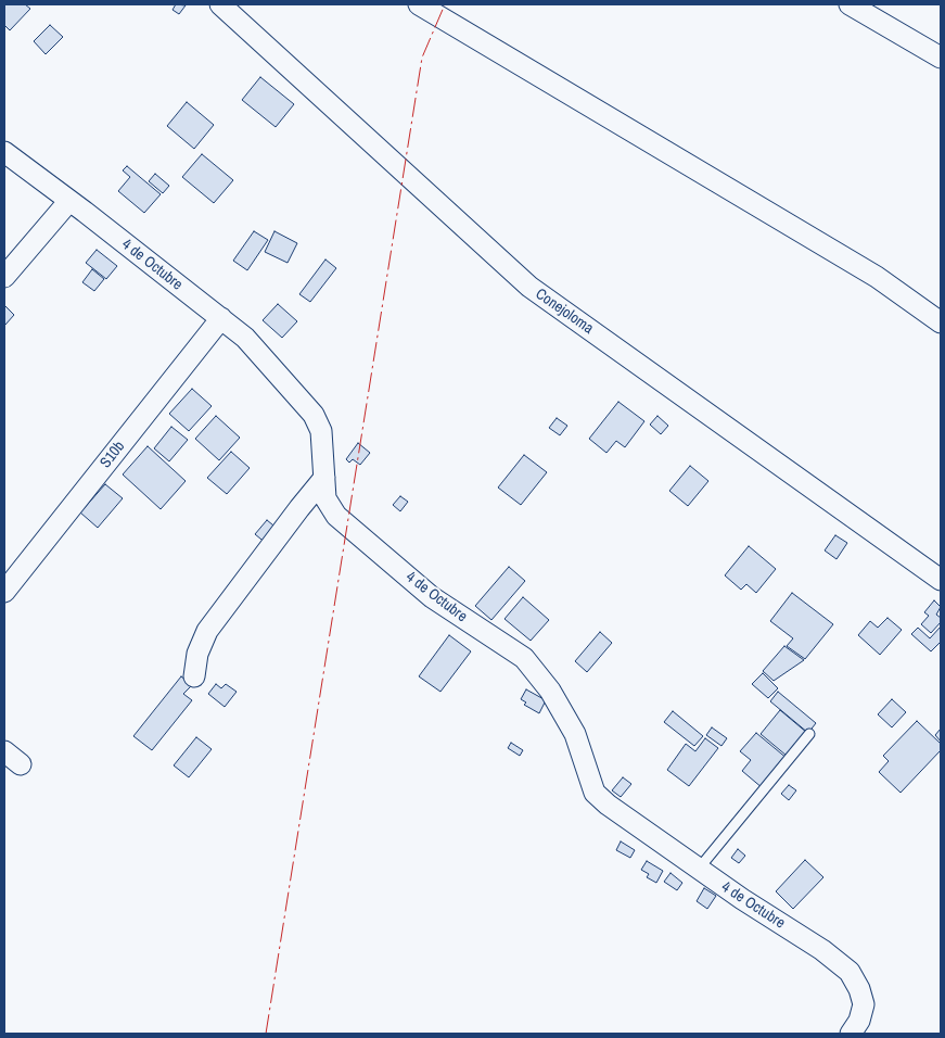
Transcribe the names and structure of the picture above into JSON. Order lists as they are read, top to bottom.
{
  "streets": {
    "street": ["4 de Octubre", "Conejoloma", "S10b"]
  },
  "crossings": [
    ["4 de Octubre", "S10b"]
  ]
}
